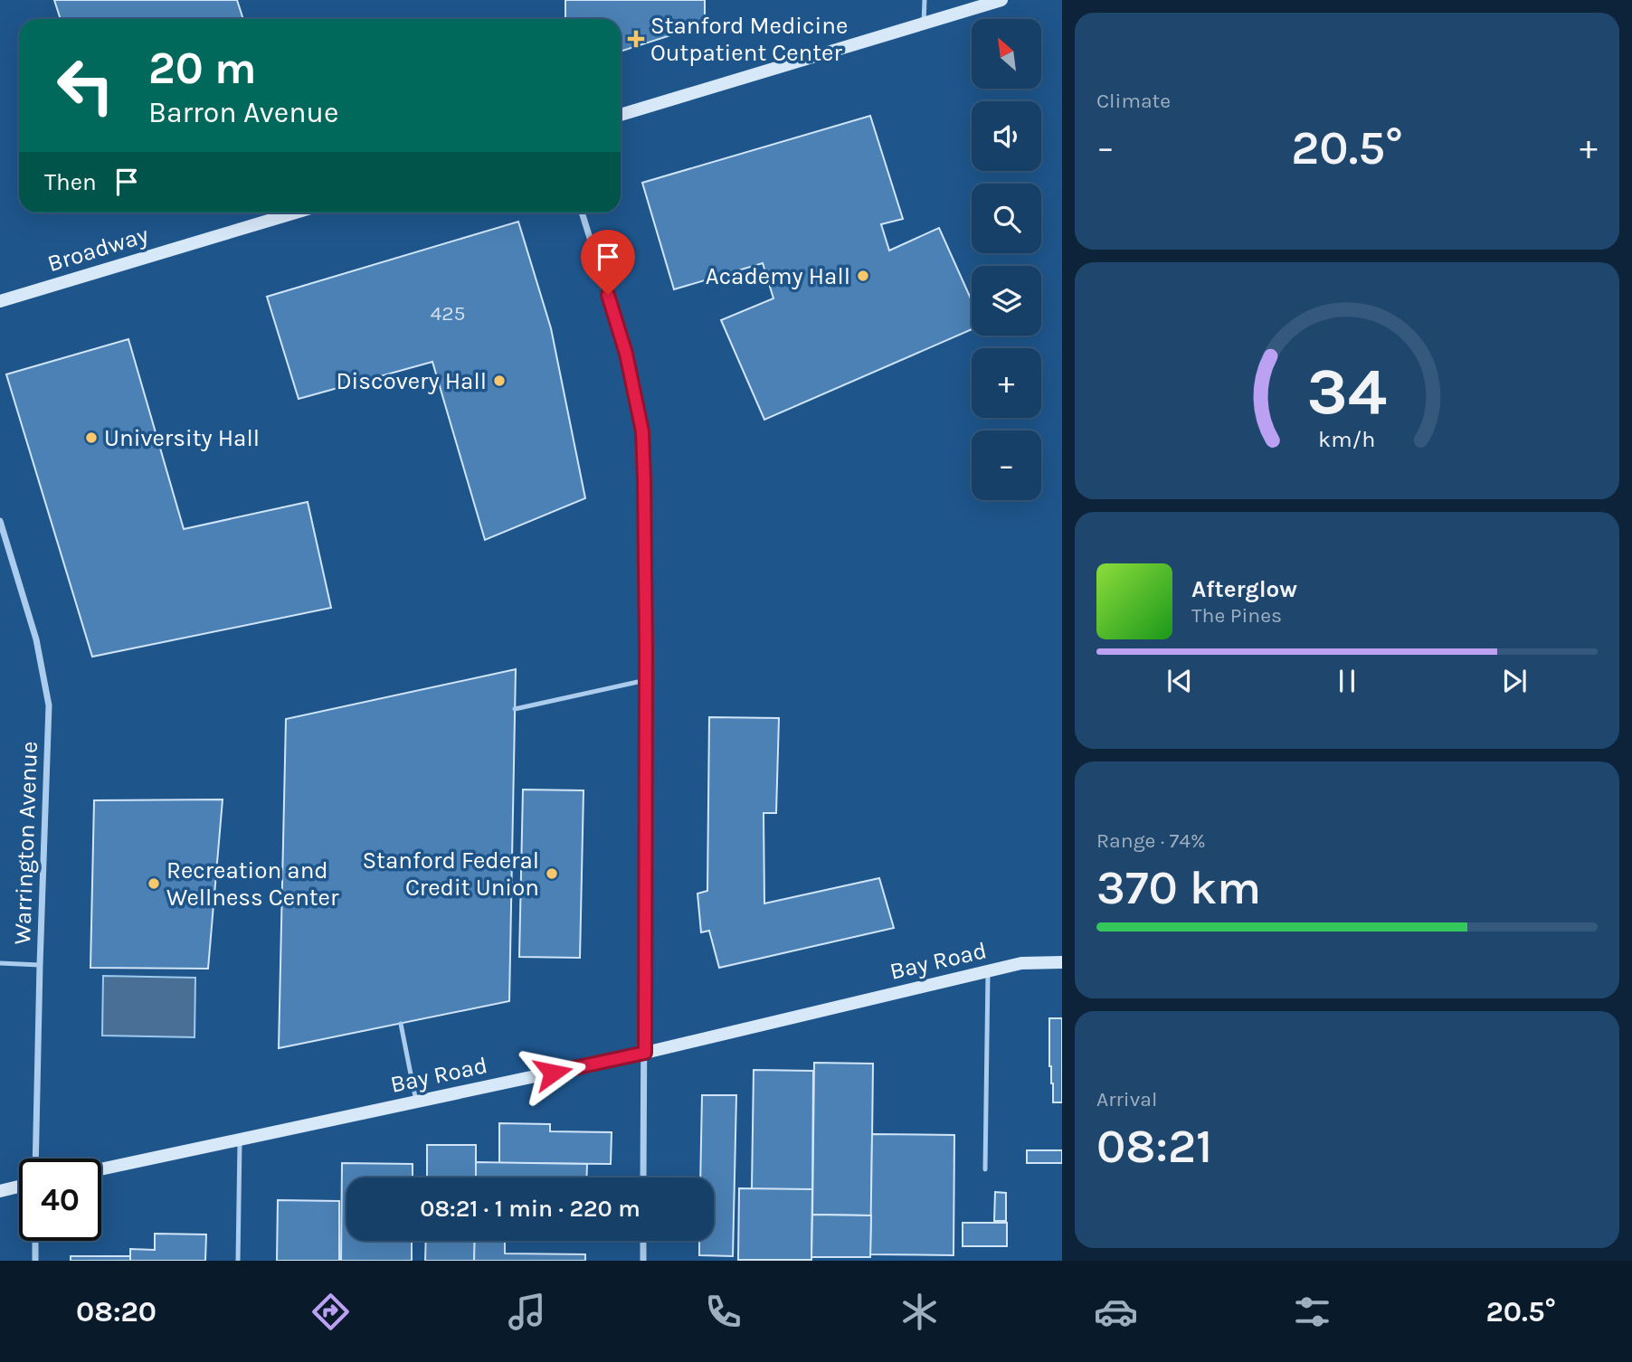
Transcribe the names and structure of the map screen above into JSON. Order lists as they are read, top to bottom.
{
  "streets": {
    "street": ["Broadway", "Warrington Avenue", "Bay Road"]
  },
  "places": {
    "health": ["Stanford Medicine Outpatient Center"],
    "other": [
      "Academy Hall",
      "Discovery Hall",
      "University Hall",
      "Stanford Federal Credit Union",
      "Recreation and Wellness Center"
    ]
  },
  "house_numbers": ["425"],
  "north": "top left",
  "page": {
    "tile": [
      "Climate",
      ["Range · 74%", "370 km"],
      ["Arrival", "08:21"]
    ],
    "map_buttons": ["+", "−"],
    "turn": ["20 m", "Barron Avenue"],
    "heat": ["−", "20.5°", "+"],
    "then": "Then",
    "song": ["Afterglow", "The Pines"],
    "limit": "40",
    "trip": "08:21 · 1 min · 220 m",
    "tabs": ["08:20", "20.5°"],
    "gauge": ["34", "km/h"]
  }
}
